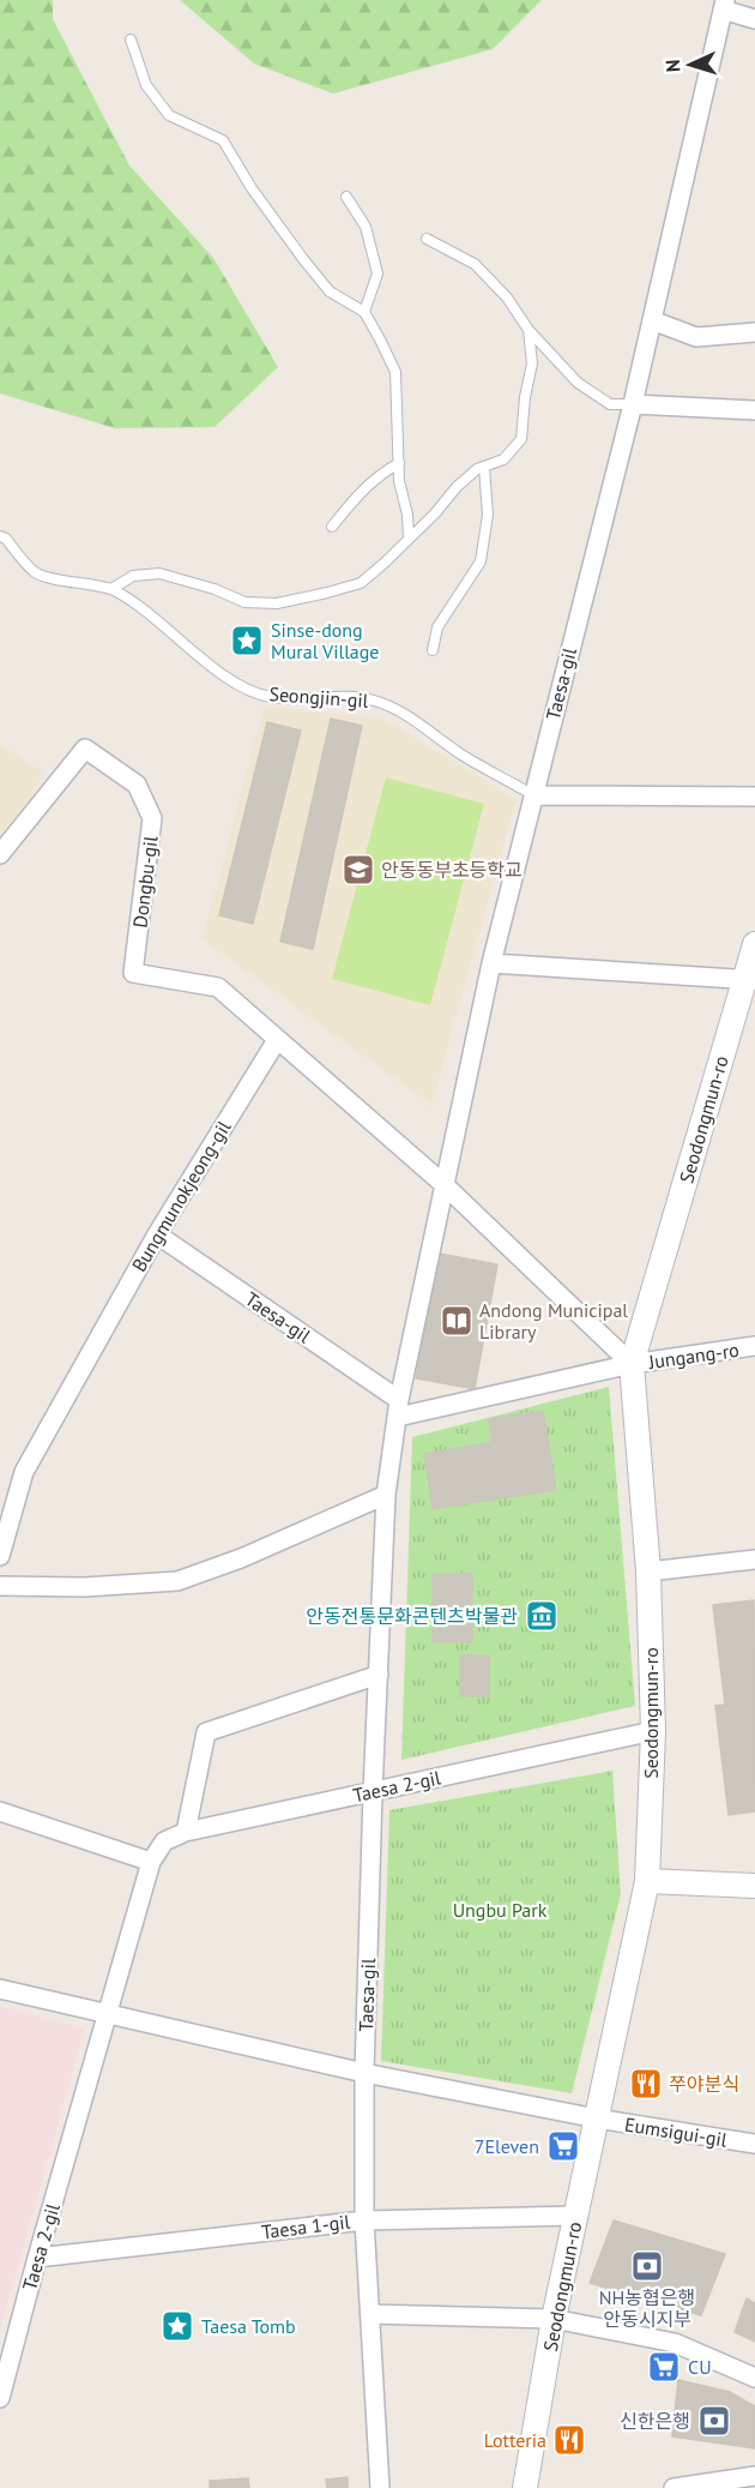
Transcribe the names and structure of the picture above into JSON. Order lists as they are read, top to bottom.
{
  "streets": {
    "street": [
      "Taesa-gil",
      "Dongbu-gil",
      "Seodongmun-ro",
      "Bungmunokjeong-gil",
      "Jungang-ro",
      "Taesa 2-gil",
      "Eumsigui-gil",
      "Taesa 1-gil"
    ],
    "lane": ["Seongjin-gil"]
  },
  "crossings": [
    ["Taesa-gil", "Seongjin-gil"],
    ["Taesa-gil", "Bungmunokjeong-gil"],
    ["Taesa-gil", "Jungang-ro"],
    ["Taesa-gil", "Taesa 2-gil"],
    ["Taesa-gil", "Eumsigui-gil"],
    ["Taesa-gil", "Taesa 1-gil"],
    ["Dongbu-gil", "Bungmunokjeong-gil"],
    ["Seodongmun-ro", "Jungang-ro"],
    ["Seodongmun-ro", "Taesa 2-gil"],
    ["Seodongmun-ro", "Eumsigui-gil"],
    ["Seodongmun-ro", "Taesa 1-gil"],
    ["Taesa 2-gil", "Eumsigui-gil"],
    ["Taesa 2-gil", "Taesa 1-gil"]
  ],
  "parks": ["Ungbu Park"],
  "places": {
    "place": ["Sinse-dong Mural Village", "Taesa Tomb"],
    "school or university": ["안동동부초등학교"],
    "library": ["Andong Municipal Library"],
    "museum": ["안동전통문화콘텐츠박물관"],
    "restaurant": ["쭈야분식", "Lotteria"],
    "supermarket": ["7Eleven", "CU"],
    "bank": ["NH농협은행 안동시지부", "신한은행"]
  },
  "north": "left"
}
